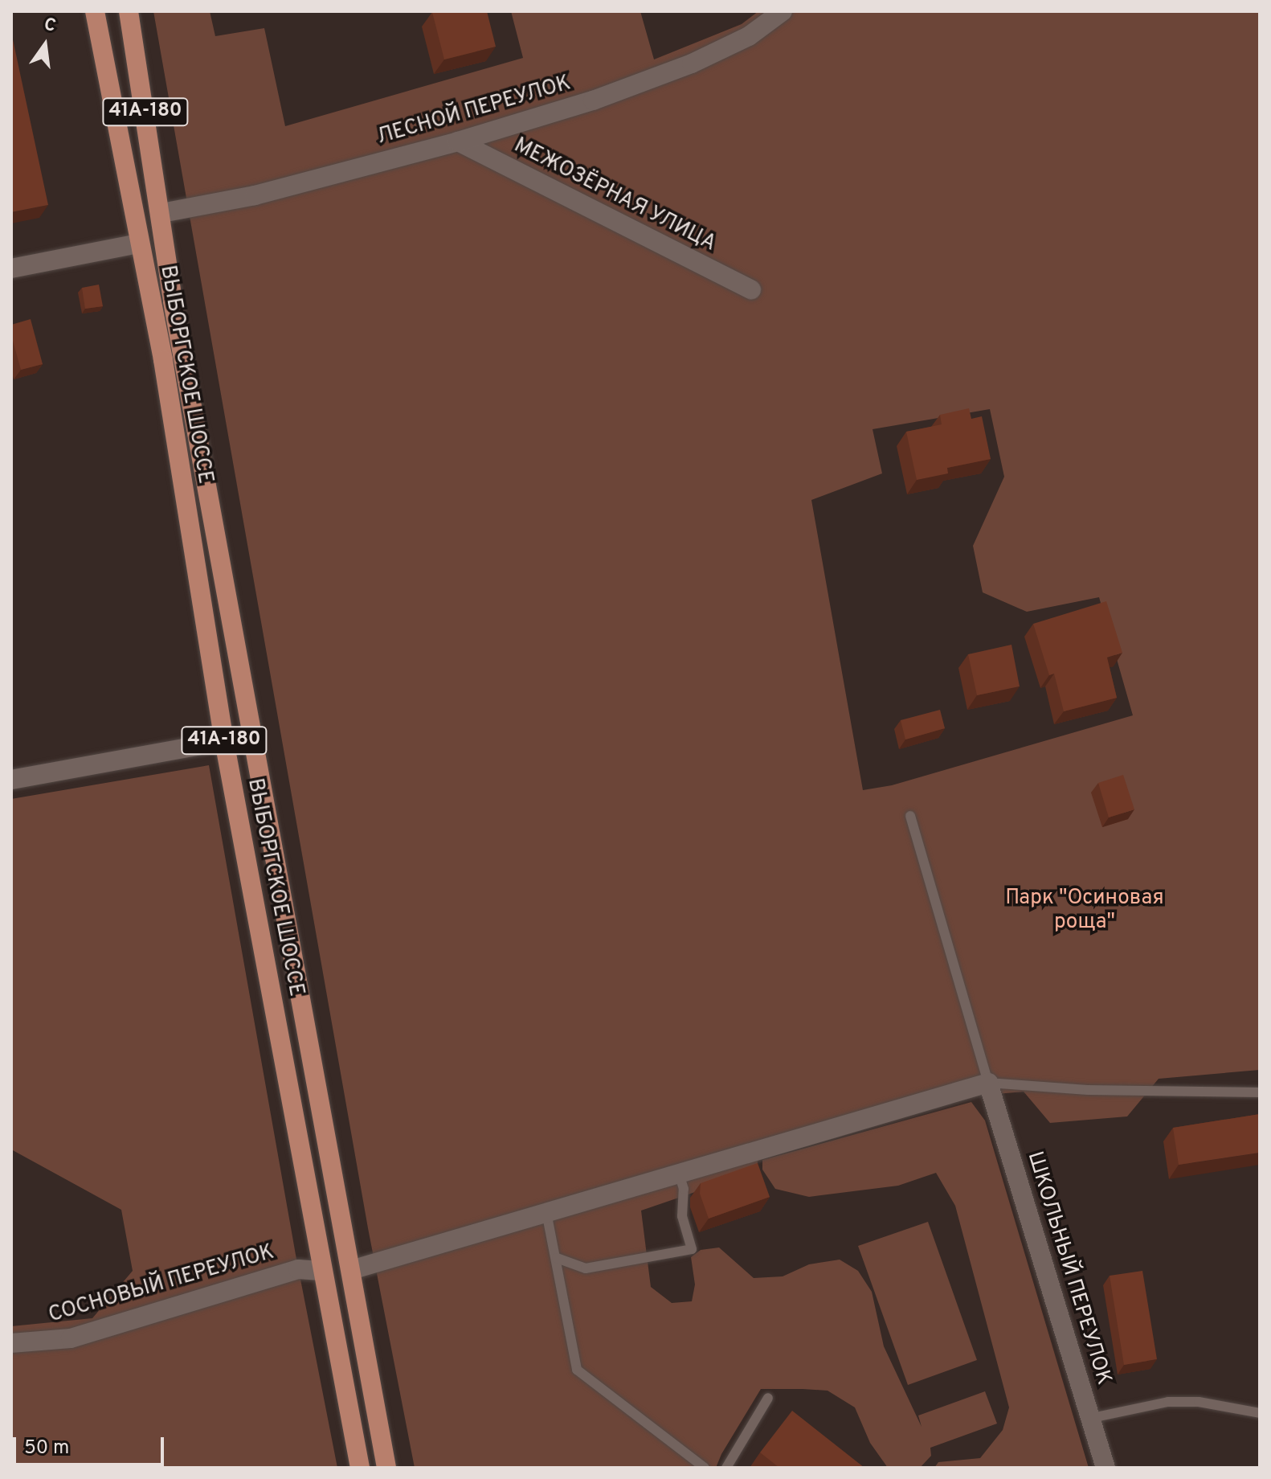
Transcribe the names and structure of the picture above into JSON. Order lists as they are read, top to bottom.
{
  "streets": {
    "main road": ["41А-180", "ВЫБОРГСКОЕ ШОССЕ"],
    "street": [
      "ЛЕСНОЙ ПЕРЕУЛОК",
      "МЕЖОЗЁРНАЯ УЛИЦА",
      "ШКОЛЬНЫЙ ПЕРЕУЛОК",
      "СОСНОВЫЙ ПЕРЕУЛОК"
    ]
  },
  "crossings": [
    ["ЛЕСНОЙ ПЕРЕУЛОК", "МЕЖОЗЁРНАЯ УЛИЦА"],
    ["ЛЕСНОЙ ПЕРЕУЛОК", "ВЫБОРГСКОЕ ШОССЕ"],
    ["ВЫБОРГСКОЕ ШОССЕ", "СОСНОВЫЙ ПЕРЕУЛОК"]
  ],
  "parks": ["Парк \"Осиновая роща\""],
  "scale_bar": "50 m",
  "north": "top"
}
